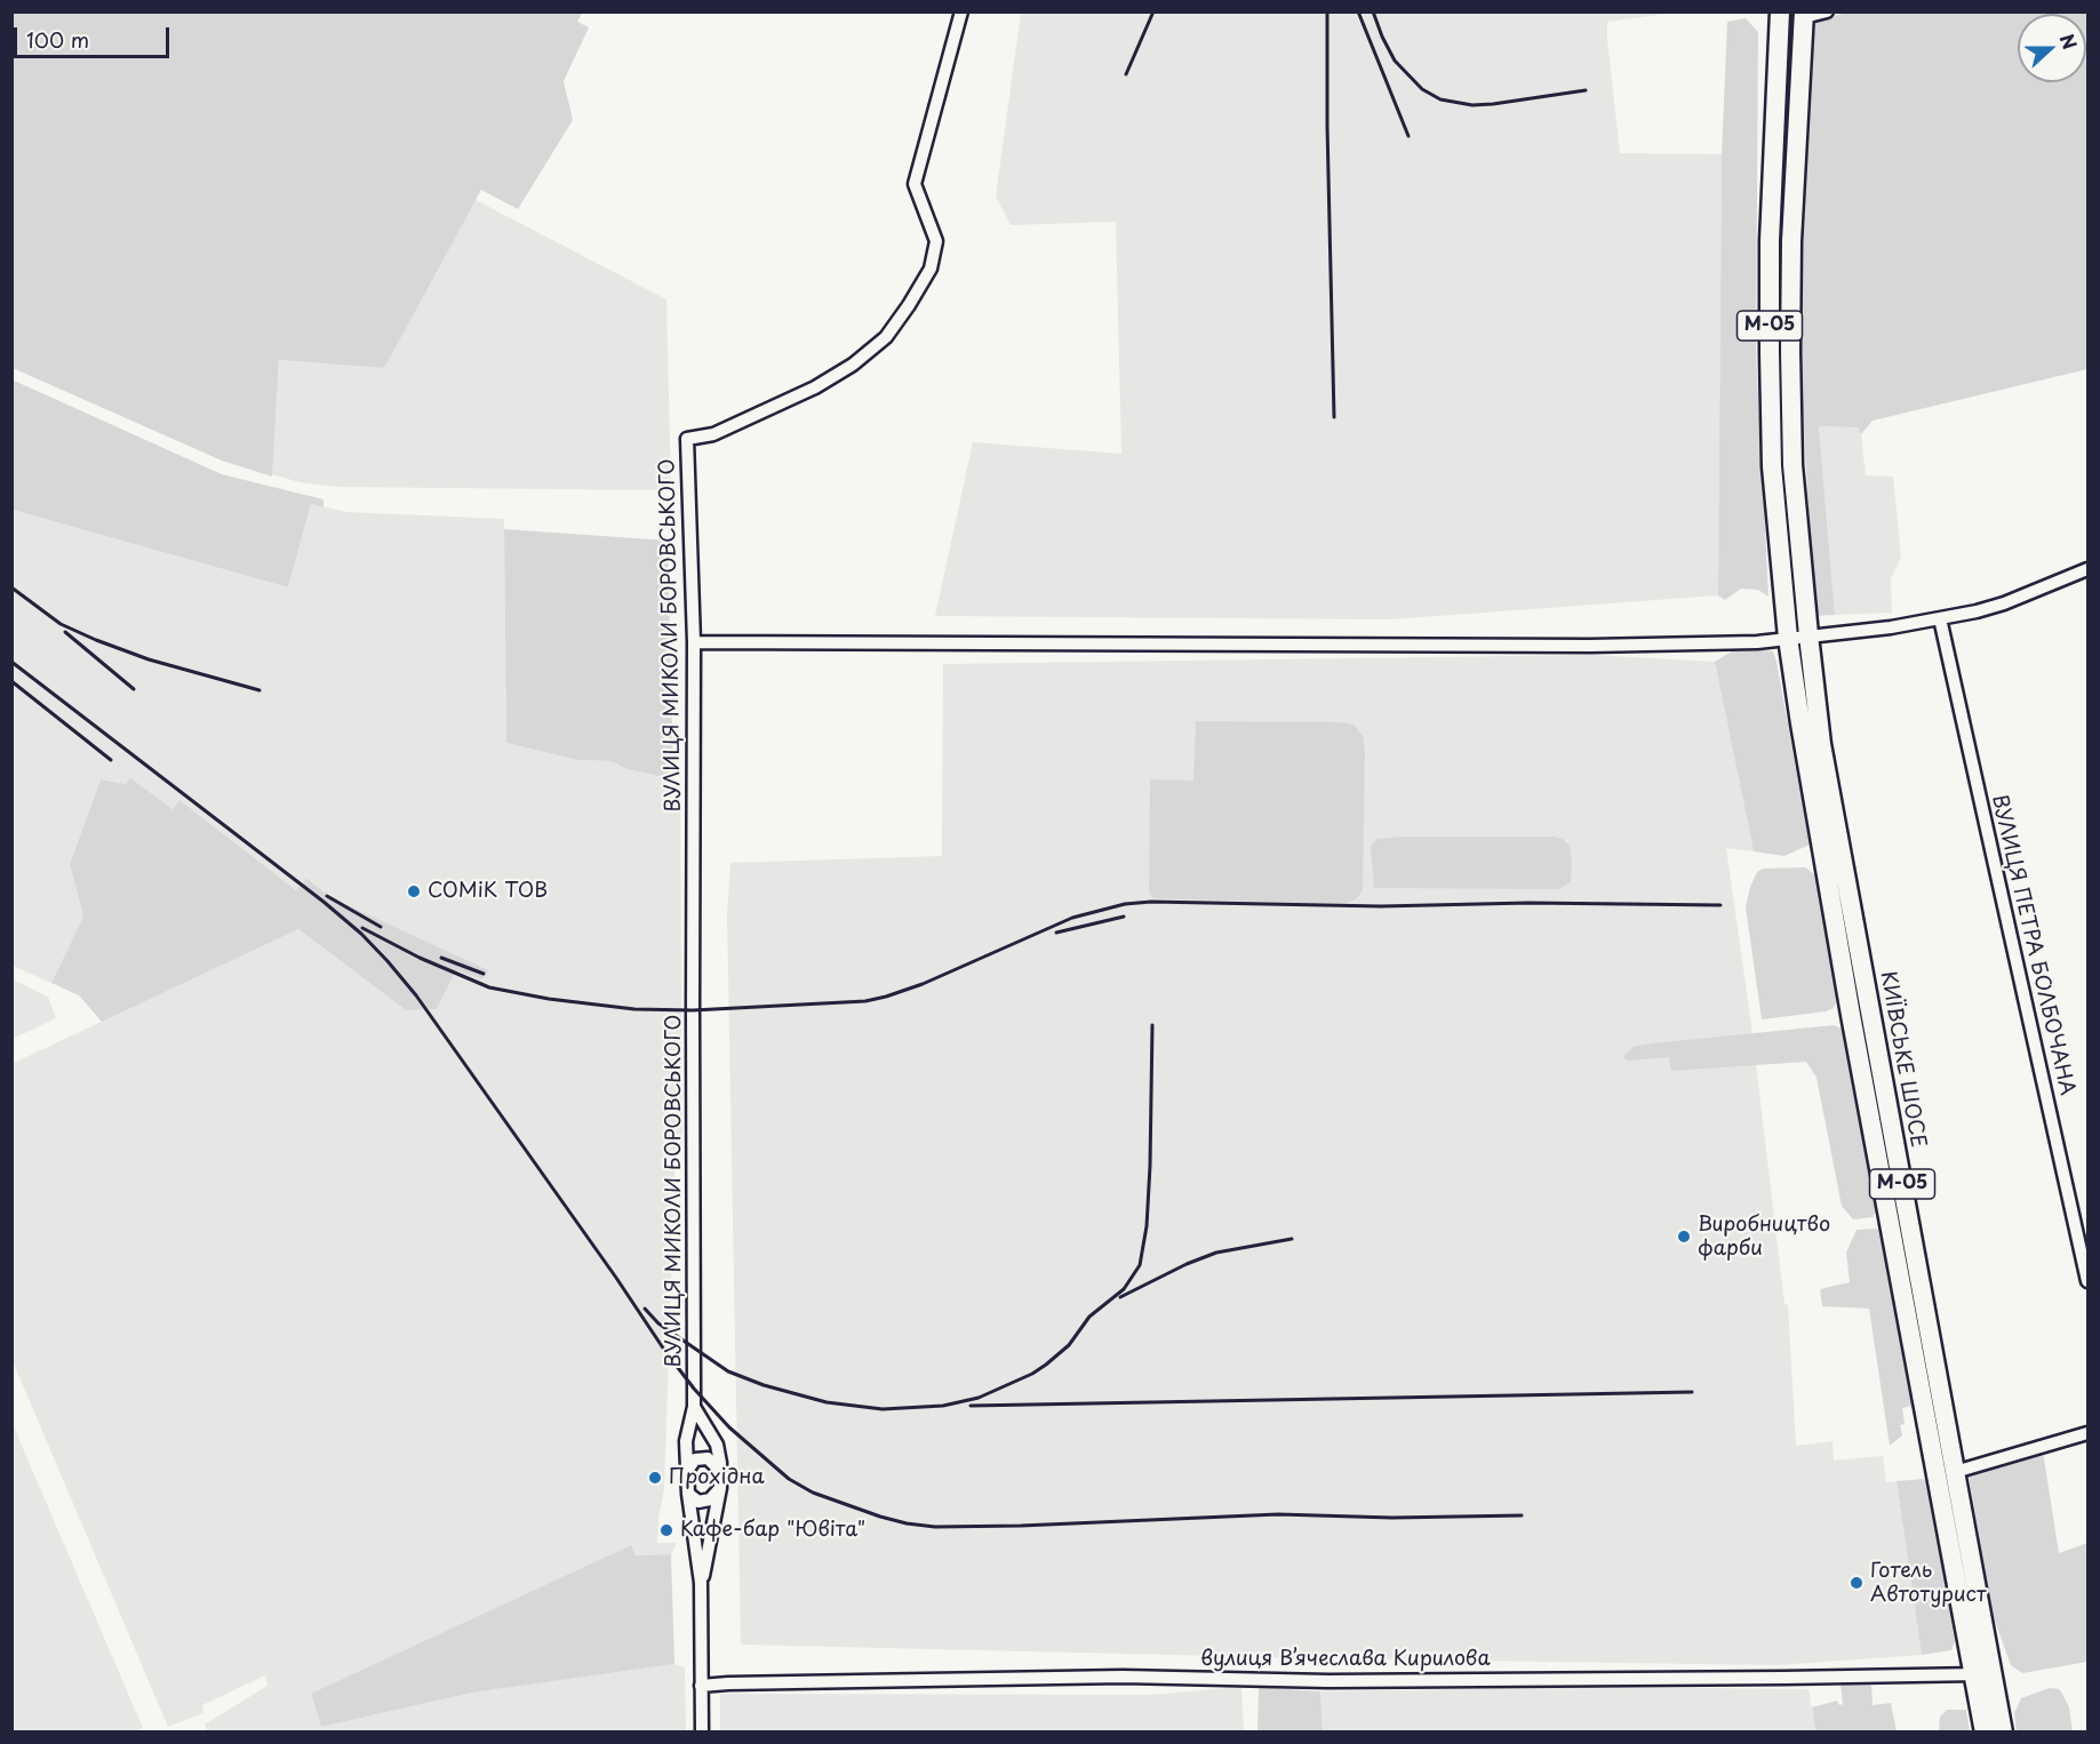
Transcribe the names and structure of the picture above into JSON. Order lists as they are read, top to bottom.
{
  "streets": {
    "main road": ["М-05", "КИЇВСЬКЕ ШОСЕ"],
    "street": ["ВУЛИЦЯ МИКОЛИ БОРОВСЬКОГО", "ВУЛИЦЯ ПЕТРА БОЛБОЧАНА", "вулиця Вʼячеслава Кирилова"]
  },
  "crossings": [
    ["М-05", "КИЇВСЬКЕ ШОСЕ"],
    ["М-05", "вулиця Вʼячеслава Кирилова"],
    ["ВУЛИЦЯ МИКОЛИ БОРОВСЬКОГО", "вулиця Вʼячеслава Кирилова"],
    ["КИЇВСЬКЕ ШОСЕ", "вулиця Вʼячеслава Кирилова"]
  ],
  "places": [
    "СОМіК ТОВ",
    "Виробництво фарби",
    "Прохідна",
    "Кафе-бар \"Ювіта\"",
    "Готель Автотурист"
  ],
  "scale_bar": "100 m",
  "north": "right"
}
